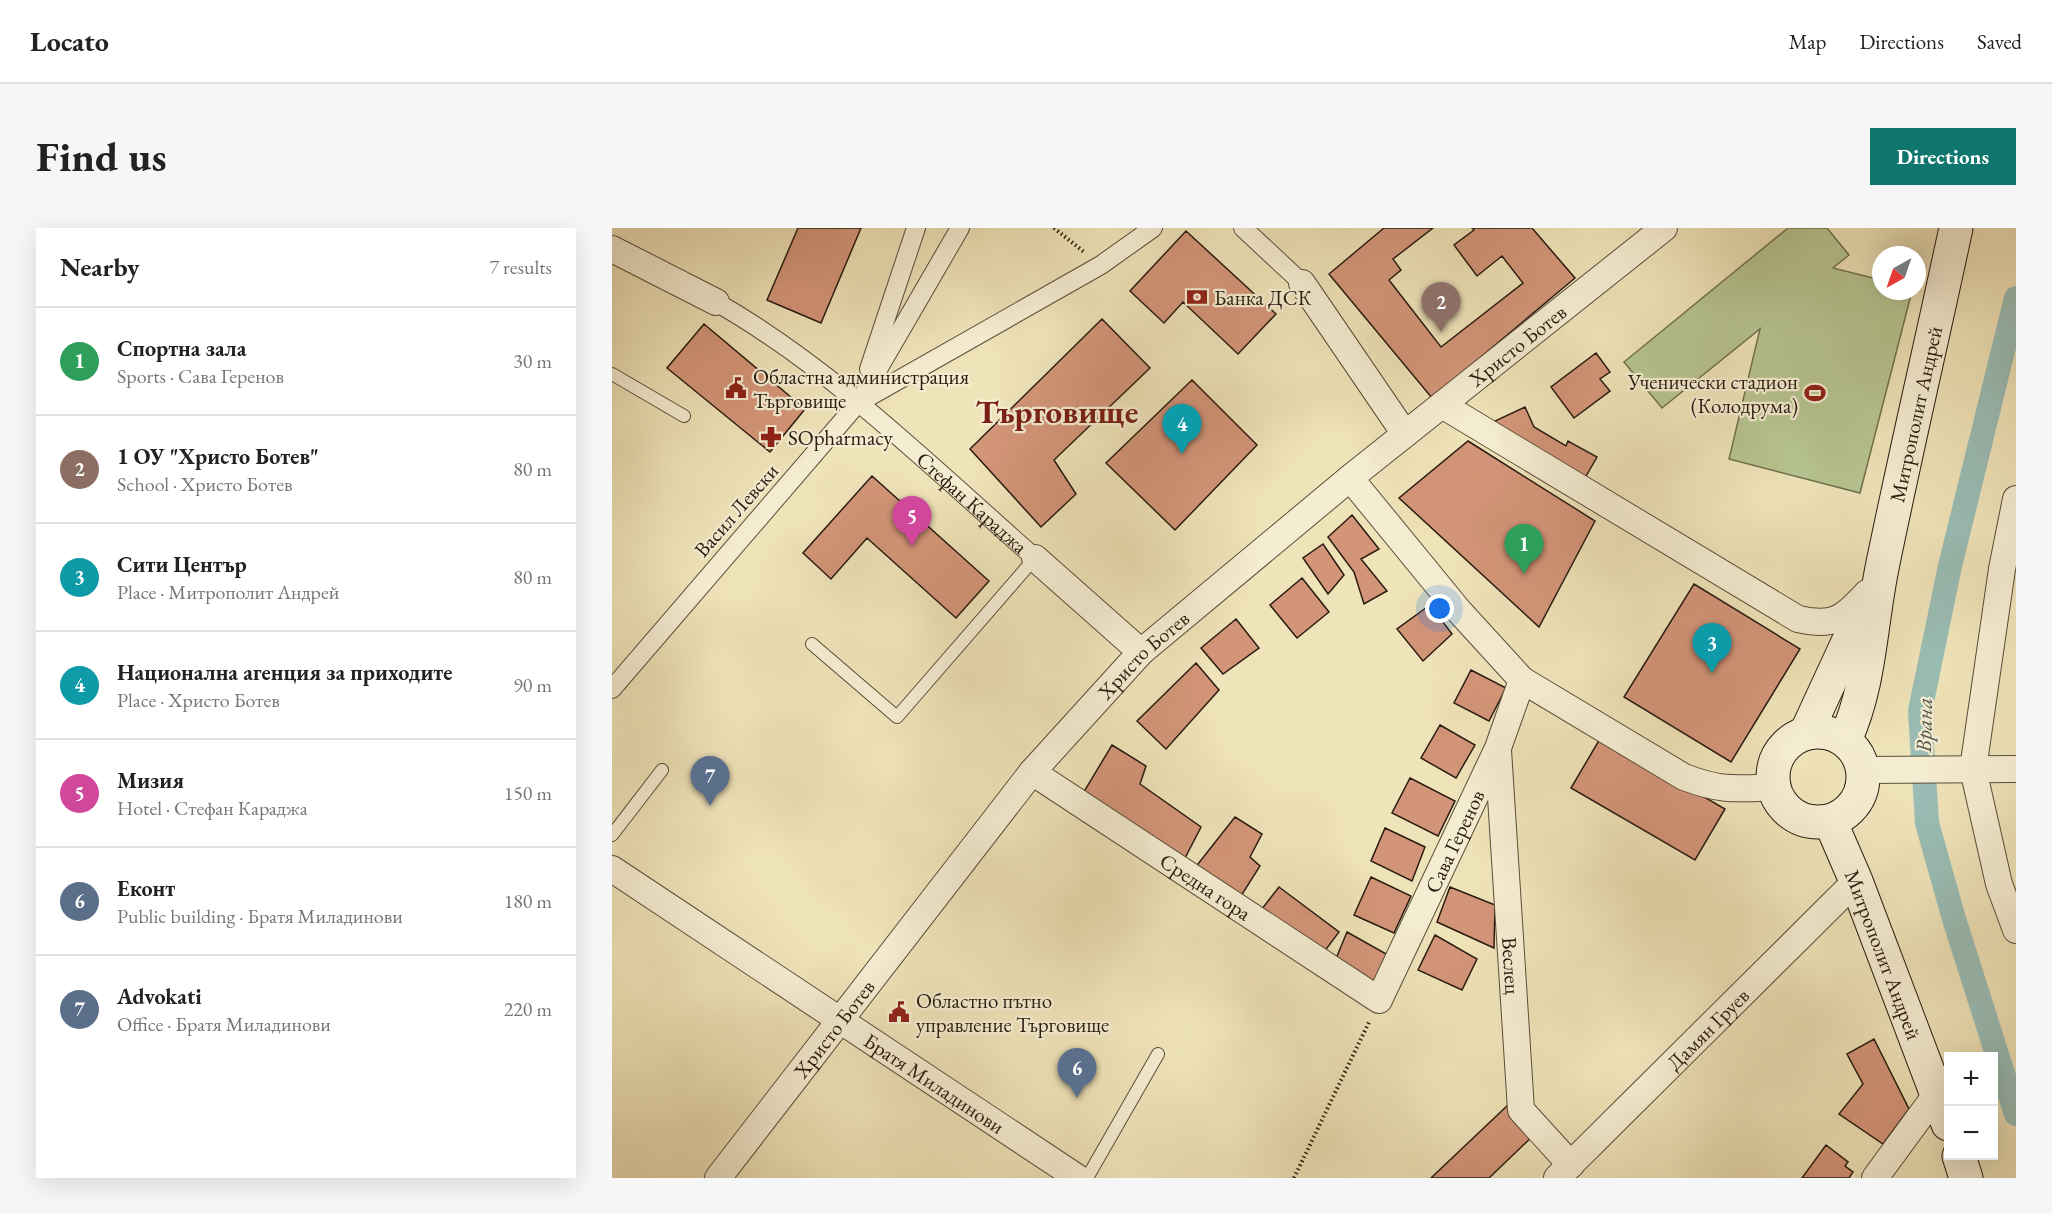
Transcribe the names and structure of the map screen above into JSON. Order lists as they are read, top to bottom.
{
  "streets": {
    "main road": ["Митрополит Андрей"],
    "street": [
      "Христо Ботев",
      "Стефан Караджа",
      "Васил Левски",
      "Сава Геренов",
      "Средна гора",
      "Веслец",
      "Дамян Груев",
      "Братя Миладинови"
    ]
  },
  "crossings": [
    ["Христо Ботев", "Стефан Караджа"],
    ["Христо Ботев", "Средна гора"],
    ["Христо Ботев", "Братя Миладинови"],
    ["Митрополит Андрей", "Дамян Груев"],
    ["Стефан Караджа", "Васил Левски"],
    ["Сава Геренов", "Средна гора"],
    ["Сава Геренов", "Веслец"],
    ["Веслец", "Дамян Груев"]
  ],
  "districts": ["Търговище"],
  "water": ["Врана"],
  "places": {
    "bank": ["Банка ДСК"],
    "public building": ["Областна администрация Търговище", "Областно пътно управление Търговище"],
    "sports": ["Ученически стадион (Колодрума)"],
    "pharmacy": ["SOpharmacy"]
  },
  "north": "bottom left",
  "page": {
    "header": "Locato",
    "nav": ["Map", "Directions", "Saved"],
    "buttons": "Directions",
    "title": "Find us",
    "heading": ["Nearby", "7 results"],
    "pins": [
      "2",
      "4",
      "5",
      "1",
      "3",
      "7",
      "6"
    ],
    "list": [
      {
        "mark": "1",
        "name": "Спортна зала",
        "note": "Sports · Сава Геренов",
        "value": "30 m"
      },
      {
        "mark": "2",
        "name": "1 ОУ \"Христо Ботев\"",
        "note": "School · Христо Ботев",
        "value": "80 m"
      },
      {
        "mark": "3",
        "name": "Сити Център",
        "note": "Place · Митрополит Андрей",
        "value": "80 m"
      },
      {
        "mark": "4",
        "name": "Национална агенция за приходите",
        "note": "Place · Христо Ботев",
        "value": "90 m"
      },
      {
        "mark": "5",
        "name": "Мизия",
        "note": "Hotel · Стефан Караджа",
        "value": "150 m"
      },
      {
        "mark": "6",
        "name": "Еконт",
        "note": "Public building · Братя Миладинови",
        "value": "180 m"
      },
      {
        "mark": "7",
        "name": "Advokati",
        "note": "Office · Братя Миладинови",
        "value": "220 m"
      }
    ],
    "map_buttons": ["+", "−"]
  }
}
